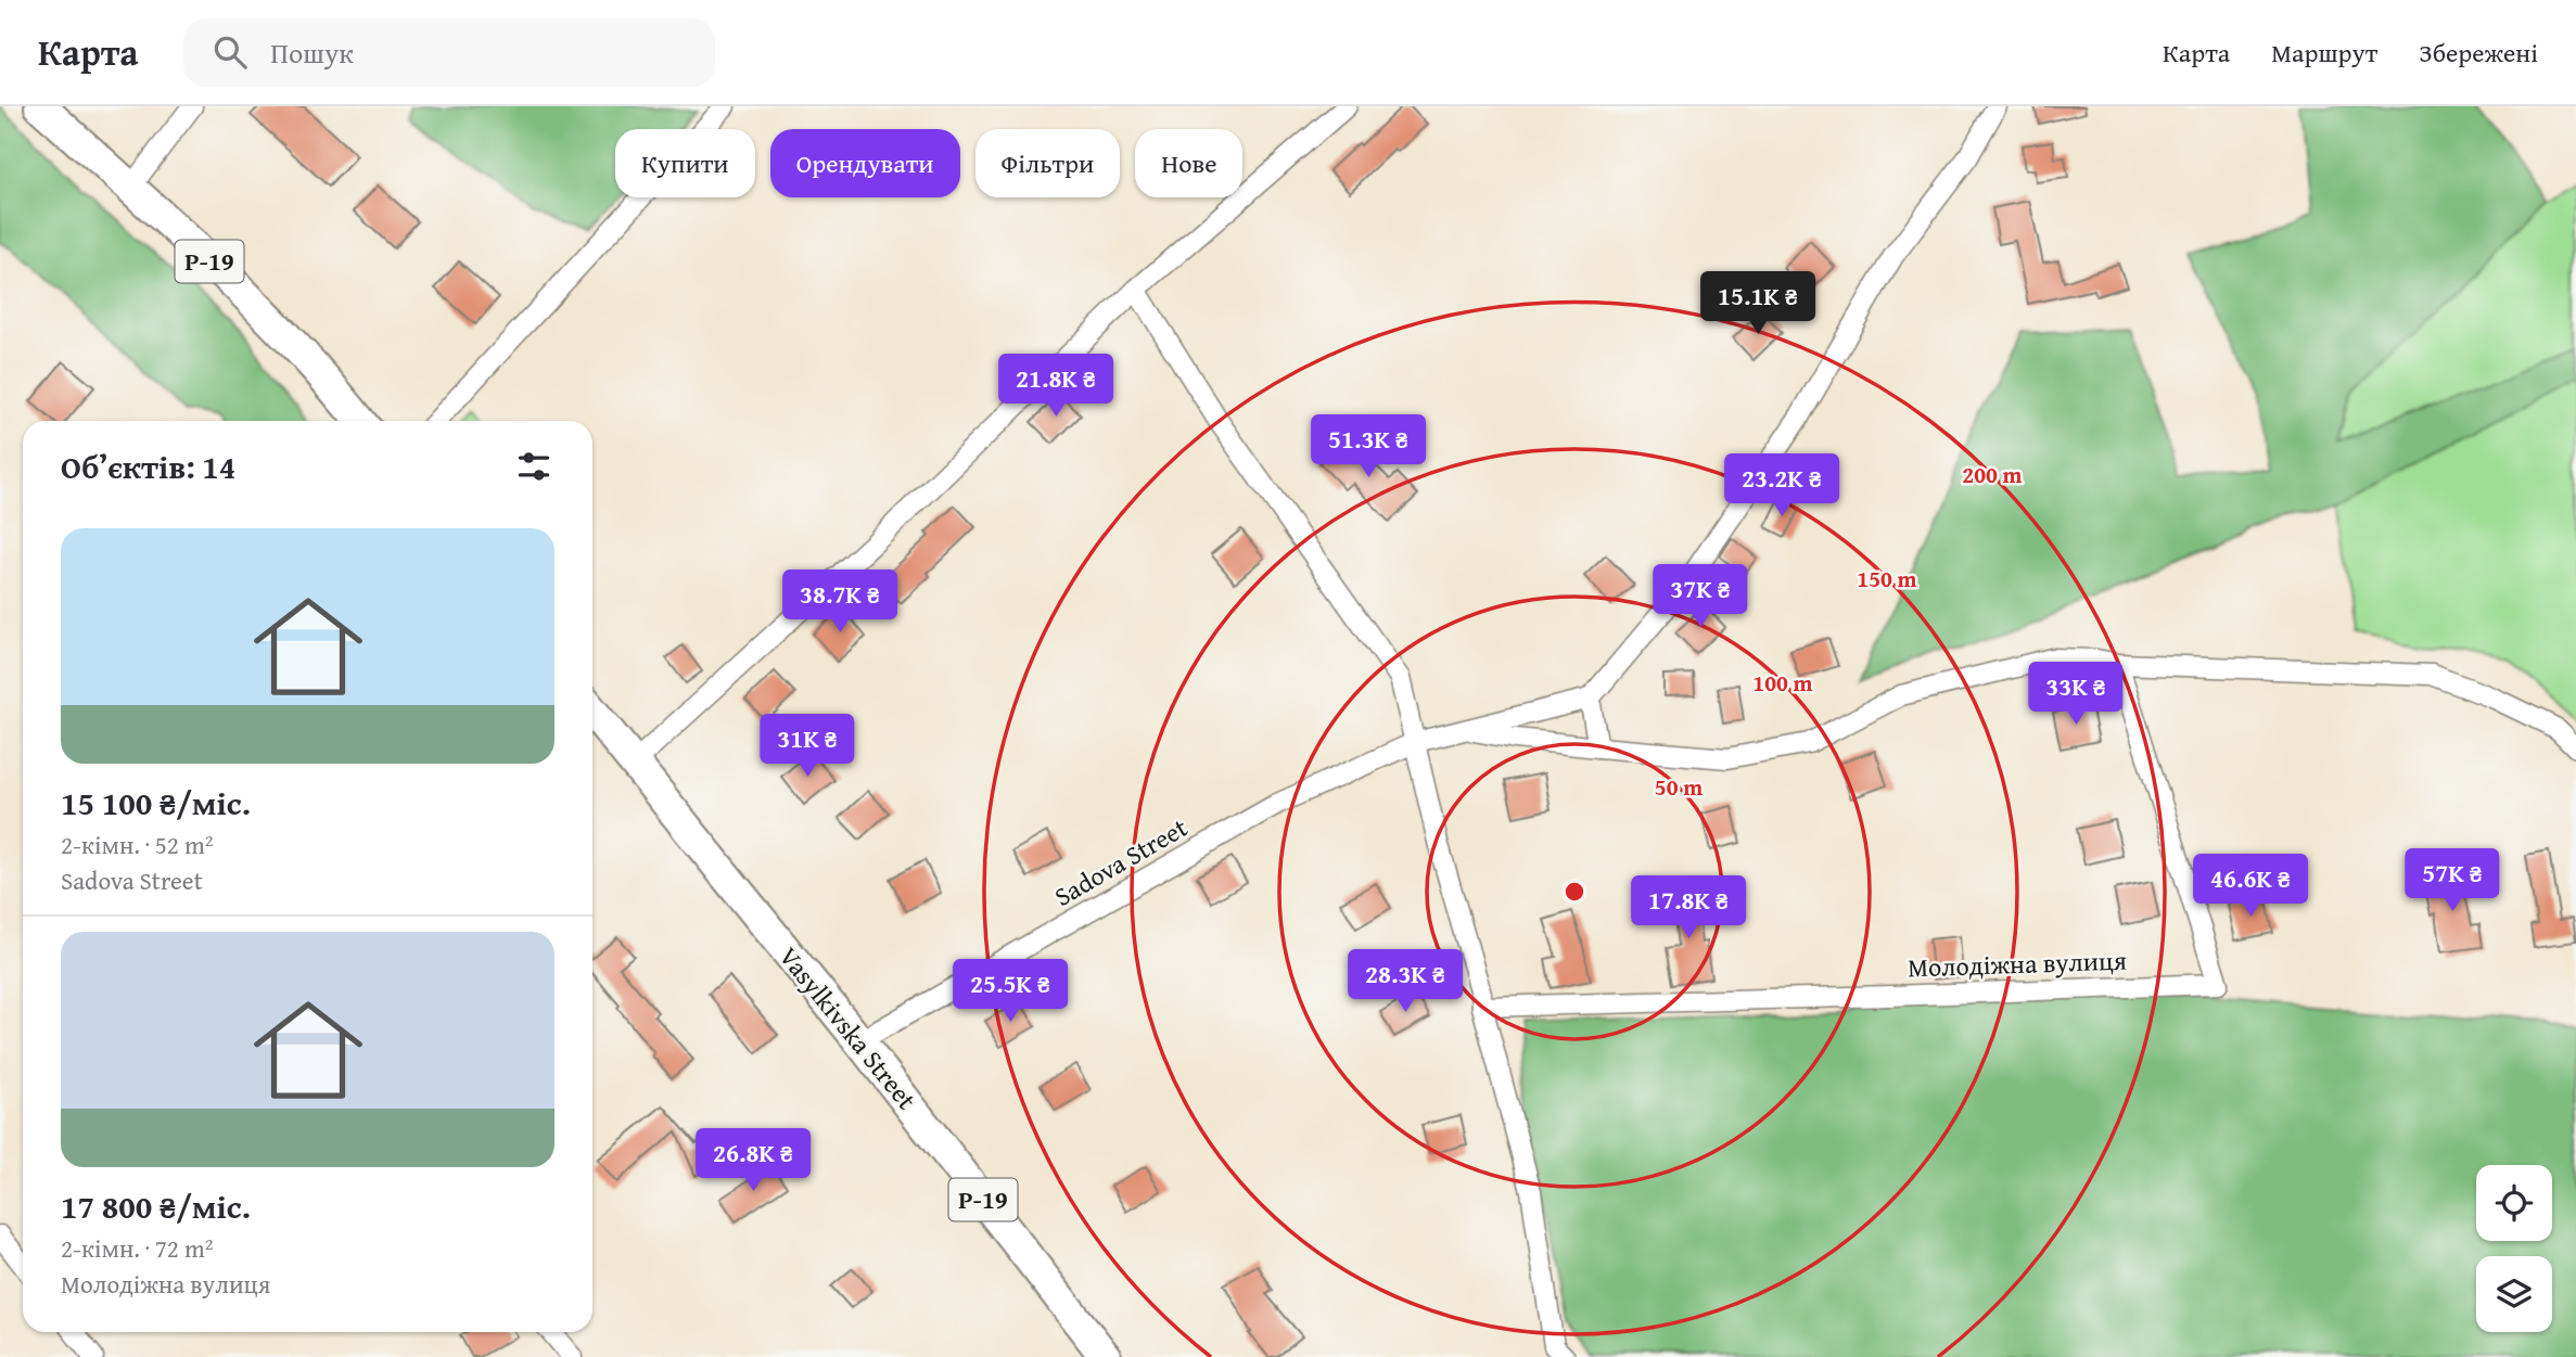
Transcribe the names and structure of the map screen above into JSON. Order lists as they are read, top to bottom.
{
  "streets": {
    "main road": ["Р-19", "Vasylkivska Street"],
    "street": ["Sadova Street", "Молодіжна вулиця"]
  },
  "crossings": [
    ["Sadova Street", "Vasylkivska Street"]
  ],
  "page": {
    "header": "Карта",
    "search": "Пошук",
    "nav": ["Карта", "Маршрут", "Збережені"],
    "chip": [
      "Купити",
      "Орендувати",
      "Фільтри",
      "Нове"
    ],
    "price": [
      "15.1K ₴",
      "21.8K ₴",
      "51.3K ₴",
      "23.2K ₴",
      "37K ₴",
      "38.7K ₴",
      "33K ₴",
      "31K ₴",
      "57K ₴",
      "46.6K ₴",
      "17.8K ₴",
      "28.3K ₴",
      "25.5K ₴",
      "26.8K ₴"
    ],
    "heading": "Об’єктів: 14",
    "list": [
      {
        "name": "15 100 ₴/міс.",
        "note": "2-кімн. · 52 m² · Sadova Street"
      },
      {
        "name": "17 800 ₴/міс.",
        "note": "2-кімн. · 72 m² · Молодіжна вулиця"
      }
    ]
  },
  "rings": [
    "200 m",
    "150 m",
    "100 m",
    "50 m"
  ]
}
